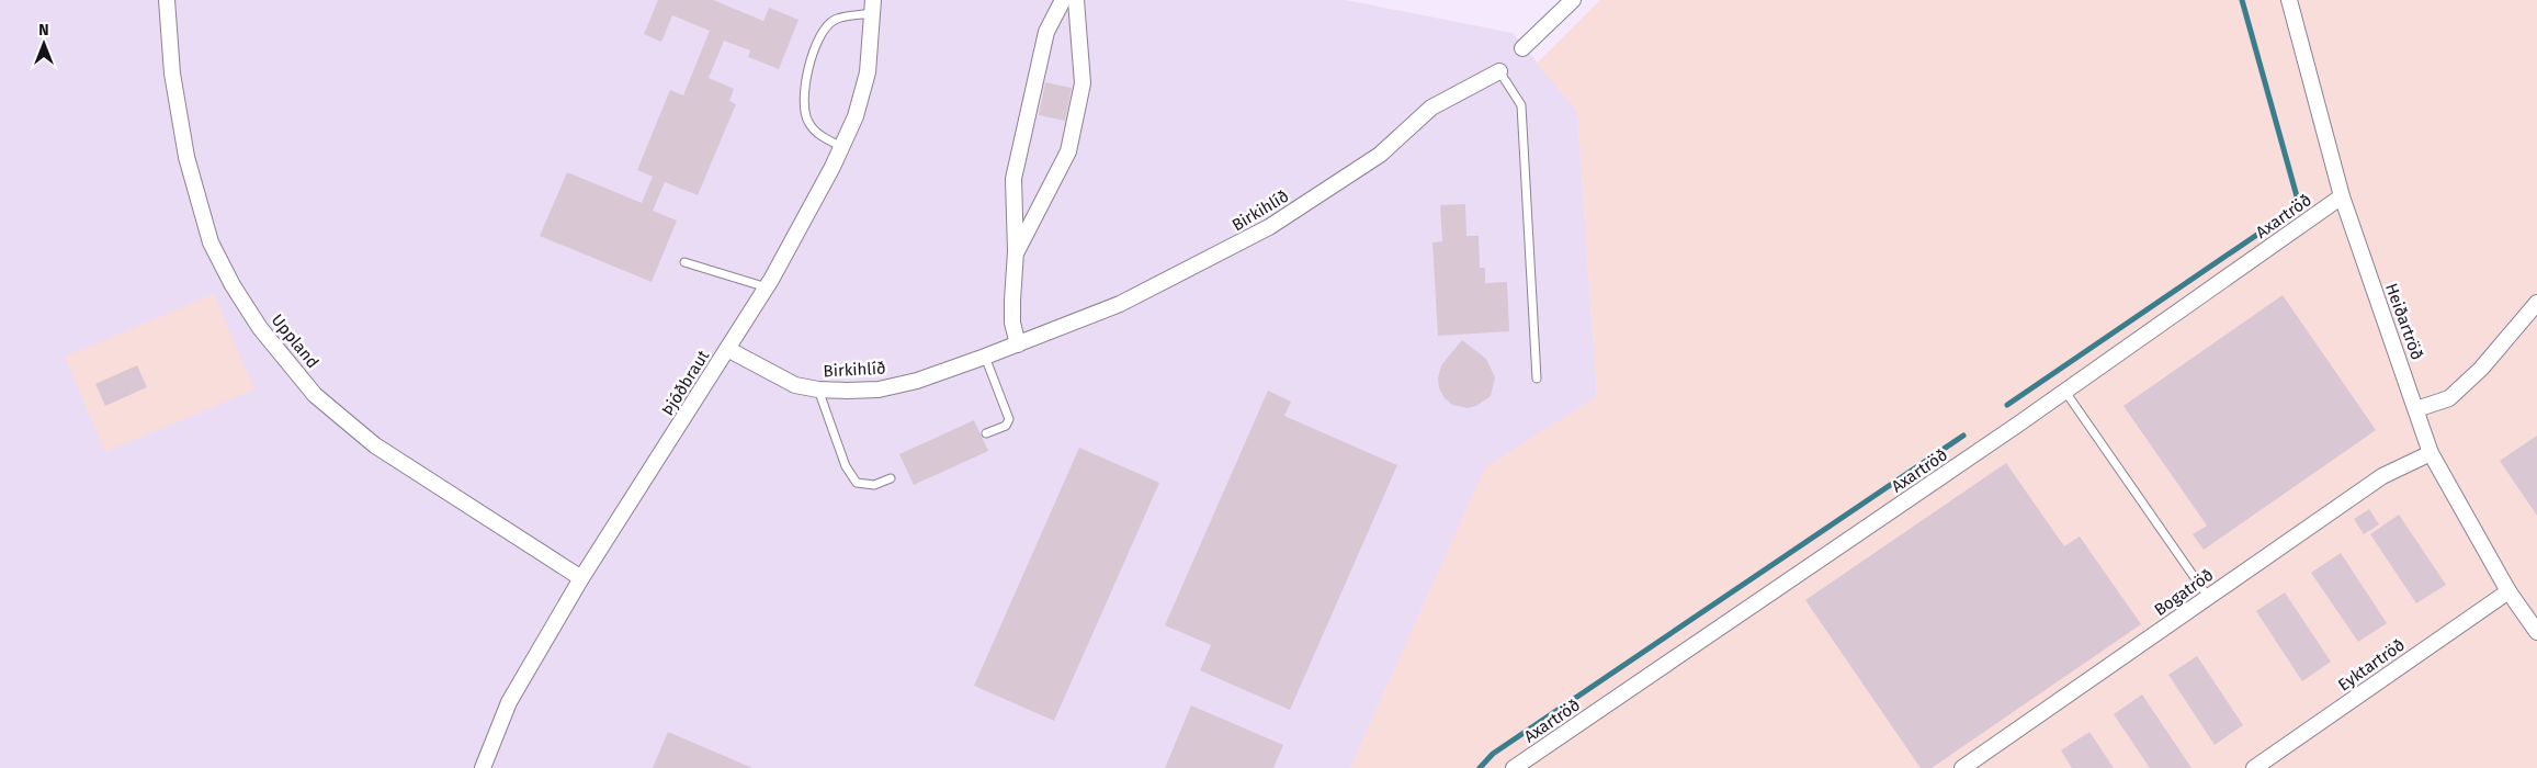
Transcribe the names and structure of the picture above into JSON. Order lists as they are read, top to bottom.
{
  "streets": {
    "street": [
      "Birkihlíð",
      "Axartröð",
      "Heiðartröð",
      "Uppland",
      "Þjóðbraut",
      "Bogatröð",
      "Eyktartröð"
    ]
  },
  "crossings": [
    ["Birkihlíð", "Þjóðbraut"],
    ["Axartröð", "Heiðartröð"],
    ["Heiðartröð", "Bogatröð"],
    ["Heiðartröð", "Eyktartröð"],
    ["Uppland", "Þjóðbraut"]
  ],
  "north": "top"
}
